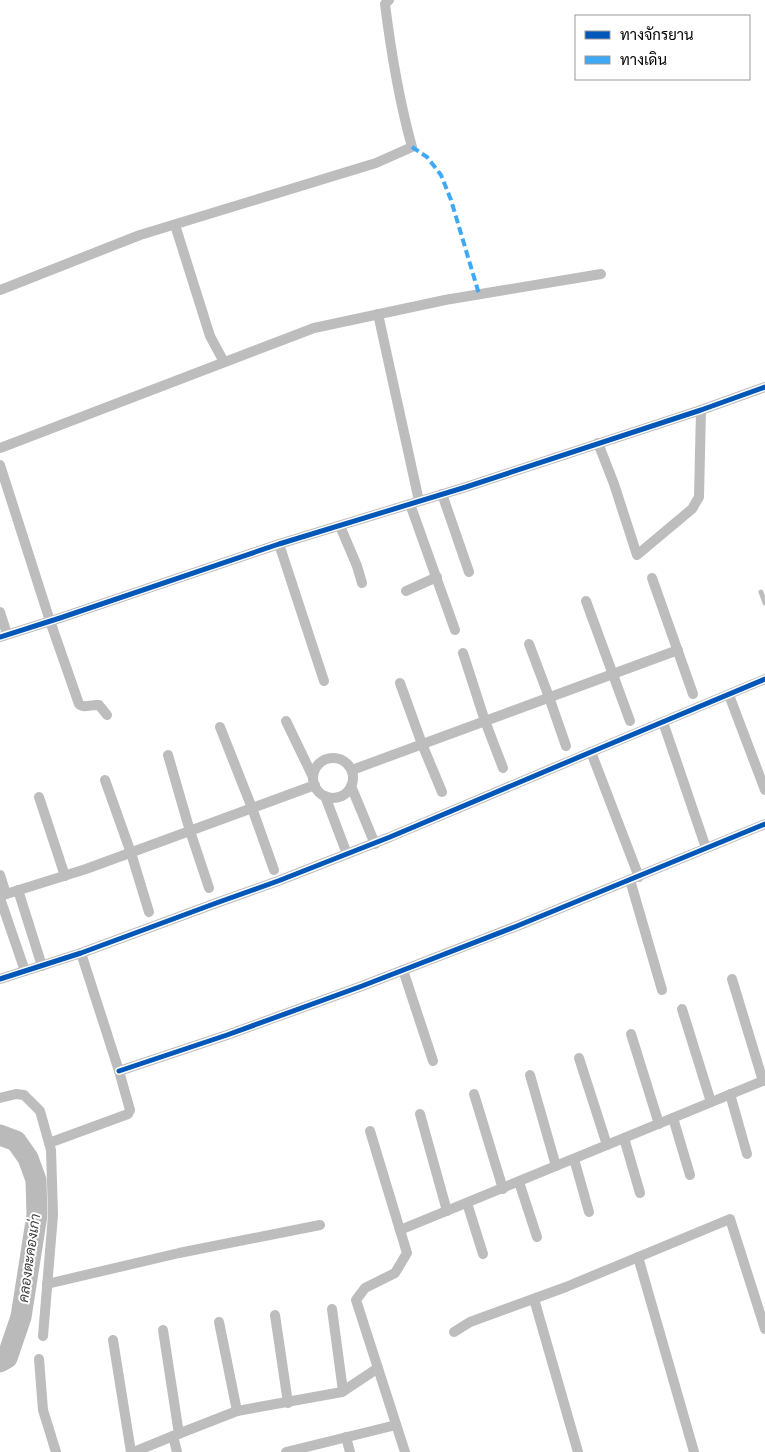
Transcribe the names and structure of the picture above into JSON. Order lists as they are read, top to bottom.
{
  "water": ["คลองตะคองเก่า"],
  "legend": ["ทางจักรยาน", "ทางเดิน"]
}
